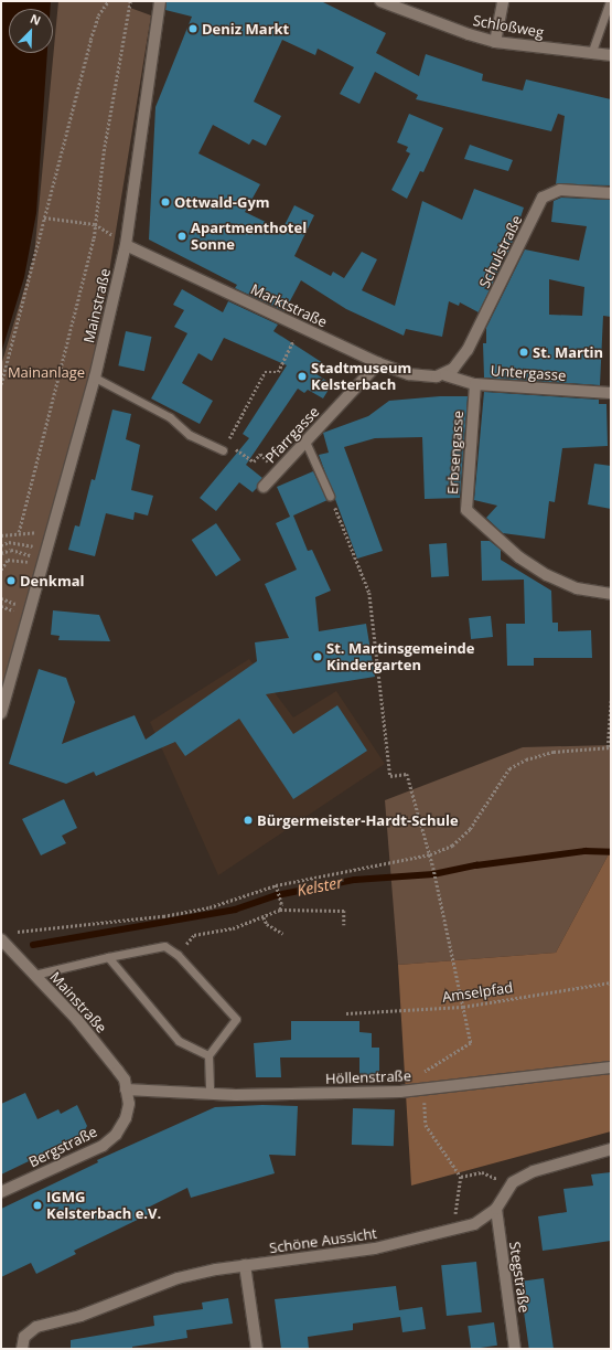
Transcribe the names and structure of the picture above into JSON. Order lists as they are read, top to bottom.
{
  "streets": {
    "street": [
      "Schloßweg",
      "Schulstraße",
      "Mainstraße",
      "Marktstraße",
      "Untergasse",
      "Pfarrgasse",
      "Erbsengasse",
      "Höllenstraße",
      "Bergstraße",
      "Schöne Aussicht",
      "Stegstraße"
    ],
    "path": ["Amselpfad"]
  },
  "crossings": [
    ["Schulstraße", "Marktstraße"],
    ["Schulstraße", "Untergasse"],
    ["Mainstraße", "Marktstraße"],
    ["Mainstraße", "Höllenstraße"],
    ["Mainstraße", "Bergstraße"],
    ["Marktstraße", "Untergasse"],
    ["Marktstraße", "Pfarrgasse"],
    ["Untergasse", "Erbsengasse"],
    ["Höllenstraße", "Bergstraße"],
    ["Schöne Aussicht", "Stegstraße"]
  ],
  "water": ["Kelster"],
  "parks": ["Mainanlage"],
  "places": [
    "Deniz Markt",
    "Ottwald-Gym",
    "Apartmenthotel Sonne",
    "St. Martin",
    "Stadtmuseum Kelsterbach",
    "Denkmal",
    "St. Martinsgemeinde Kindergarten",
    "Bürgermeister-Hardt-Schule",
    "IGMG Kelsterbach e.V."
  ],
  "north": "top right"
}
